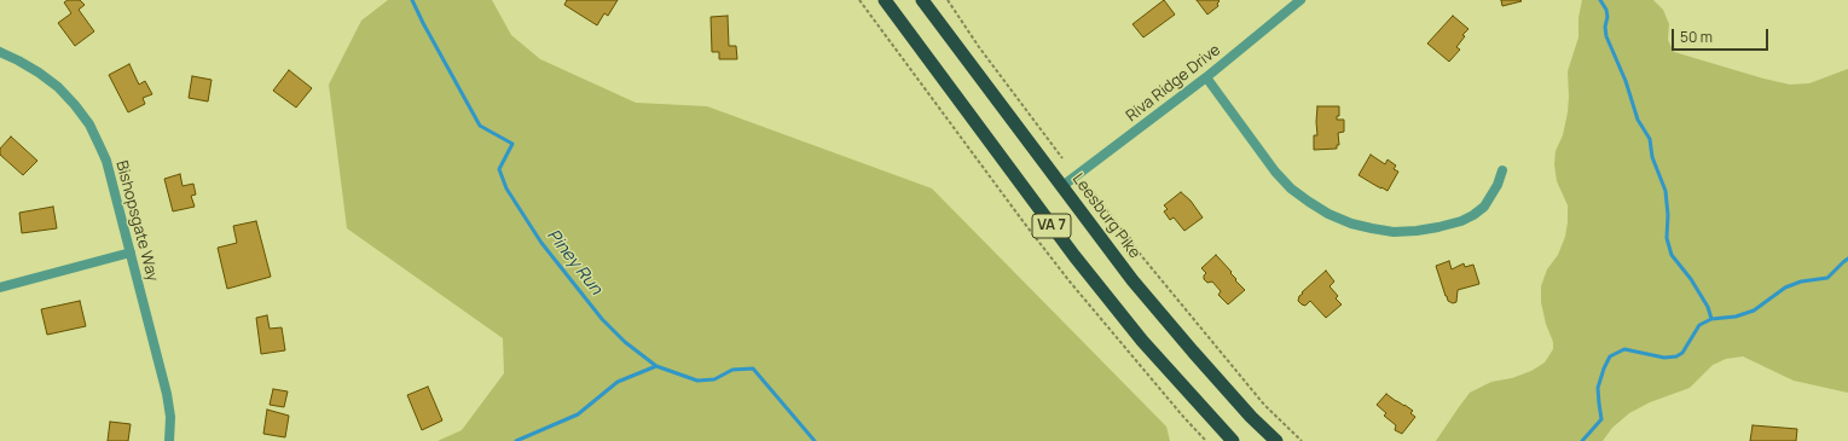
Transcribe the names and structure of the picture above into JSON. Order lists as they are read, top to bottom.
{
  "streets": {
    "highway": ["Leesburg Pike", "VA 7"],
    "street": ["Riva Ridge Drive", "Bishopsgate Way"]
  },
  "crossings": [
    ["Riva Ridge Drive", "Leesburg Pike"]
  ],
  "water": ["Piney Run"],
  "scale_bar": "50 m"
}
